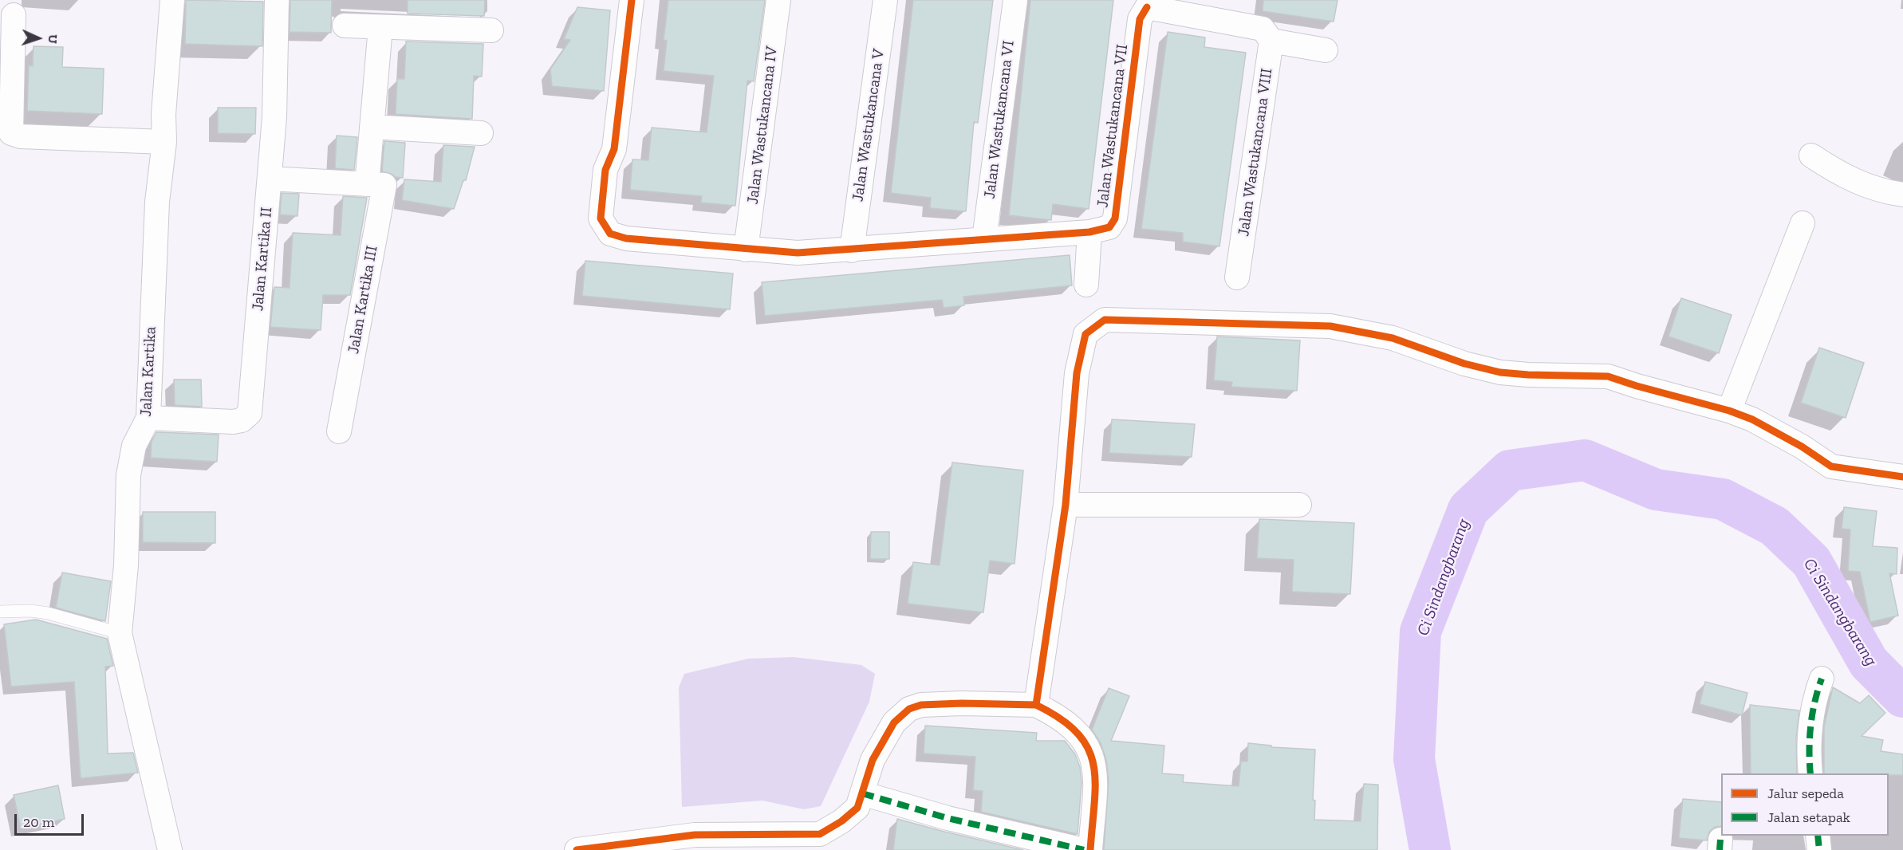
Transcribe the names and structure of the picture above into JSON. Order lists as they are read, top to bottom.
{
  "streets": {
    "street": [
      "Jalan Wastukancana VI",
      "Jalan Wastukancana IV",
      "Jalan Wastukancana V",
      "Jalan Wastukancana VII",
      "Jalan Wastukancana VIII",
      "Jalan Kartika II",
      "Jalan Kartika III",
      "Jalan Kartika"
    ]
  },
  "crossings": [
    ["Jalan Wastukancana VI", "Jalan Wastukancana VII"],
    ["Jalan Wastukancana IV", "Jalan Wastukancana VII"],
    ["Jalan Wastukancana V", "Jalan Wastukancana VII"],
    ["Jalan Kartika II", "Jalan Kartika III"],
    ["Jalan Kartika II", "Jalan Kartika"]
  ],
  "water": ["Ci Sindangbarang"],
  "legend": ["Jalur sepeda", "Jalan setapak"],
  "scale_bar": "20 m",
  "north": "right"
}
